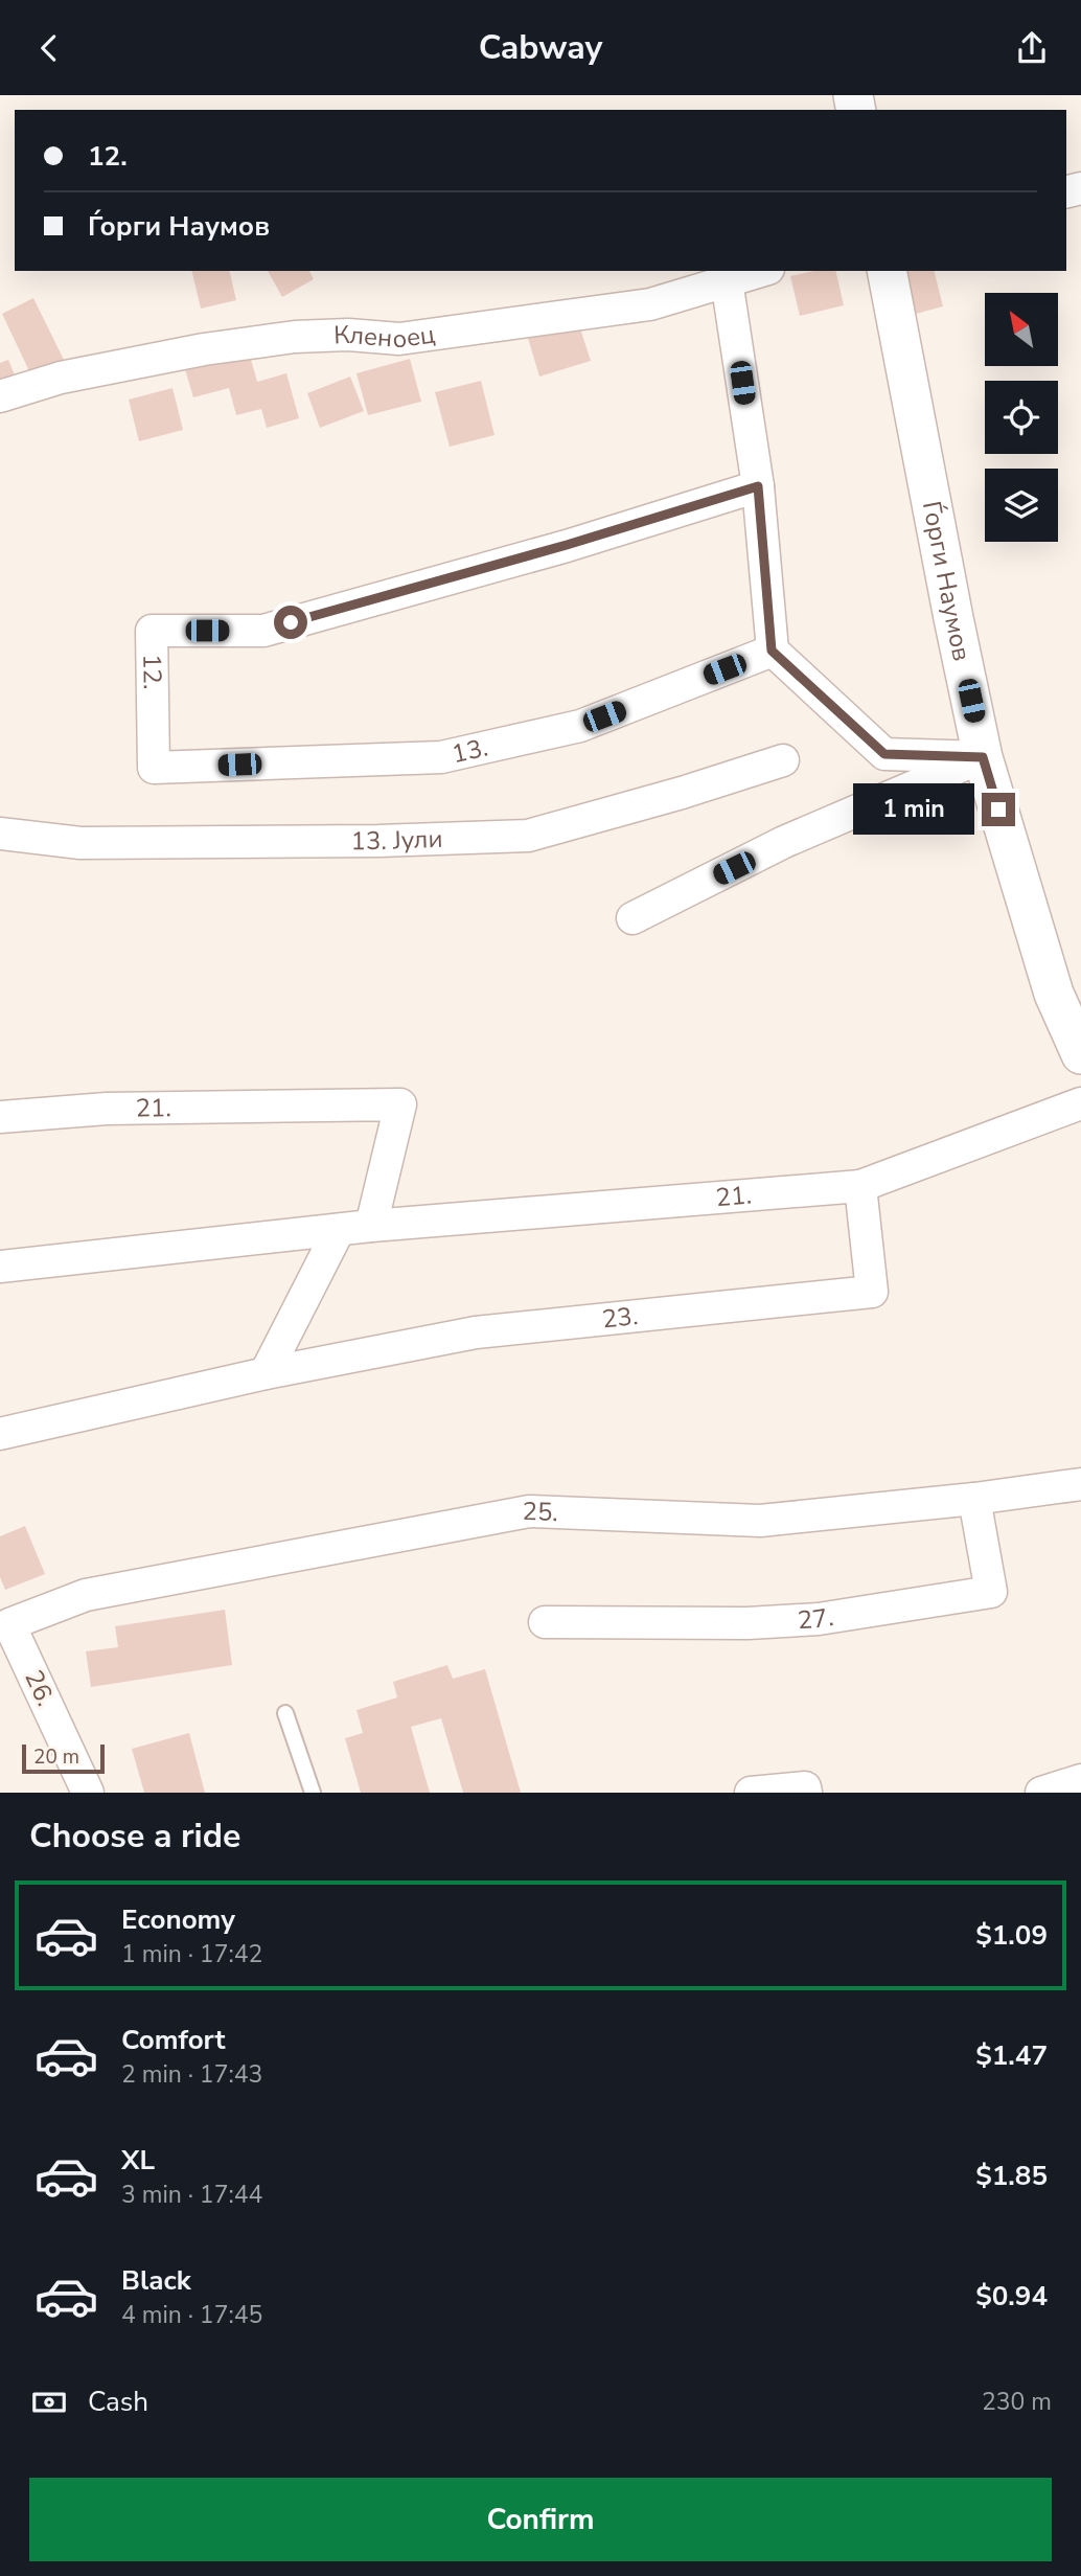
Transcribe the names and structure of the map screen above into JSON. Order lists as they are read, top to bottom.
{
  "streets": {
    "street": [
      "Кленоец",
      "Ѓорги Наумов",
      "12.",
      "13.",
      "13. Јули",
      "21.",
      "23.",
      "25.",
      "27.",
      "26."
    ]
  },
  "crossings": [
    ["12.", "13."],
    ["21.", "23."],
    ["25.", "27."],
    ["25.", "26."]
  ],
  "scale_bar": "20 m",
  "north": "top left",
  "page": {
    "header": "Cabway",
    "banner": ["12.", "Ѓорги Наумов"],
    "bubble": "1 min",
    "scale": "20 m",
    "heading": "Choose a ride",
    "list": [
      {
        "name": "Economy",
        "note": "1 min · 17:42",
        "value": "$1.09"
      },
      {
        "name": "Comfort",
        "note": "2 min · 17:43",
        "value": "$1.47"
      },
      {
        "name": "XL",
        "note": "3 min · 17:44",
        "value": "$1.85"
      },
      {
        "name": "Black",
        "note": "4 min · 17:45",
        "value": "$0.94"
      }
    ],
    "pay": ["Cash", "230 m"],
    "buttons": "Confirm"
  }
}
